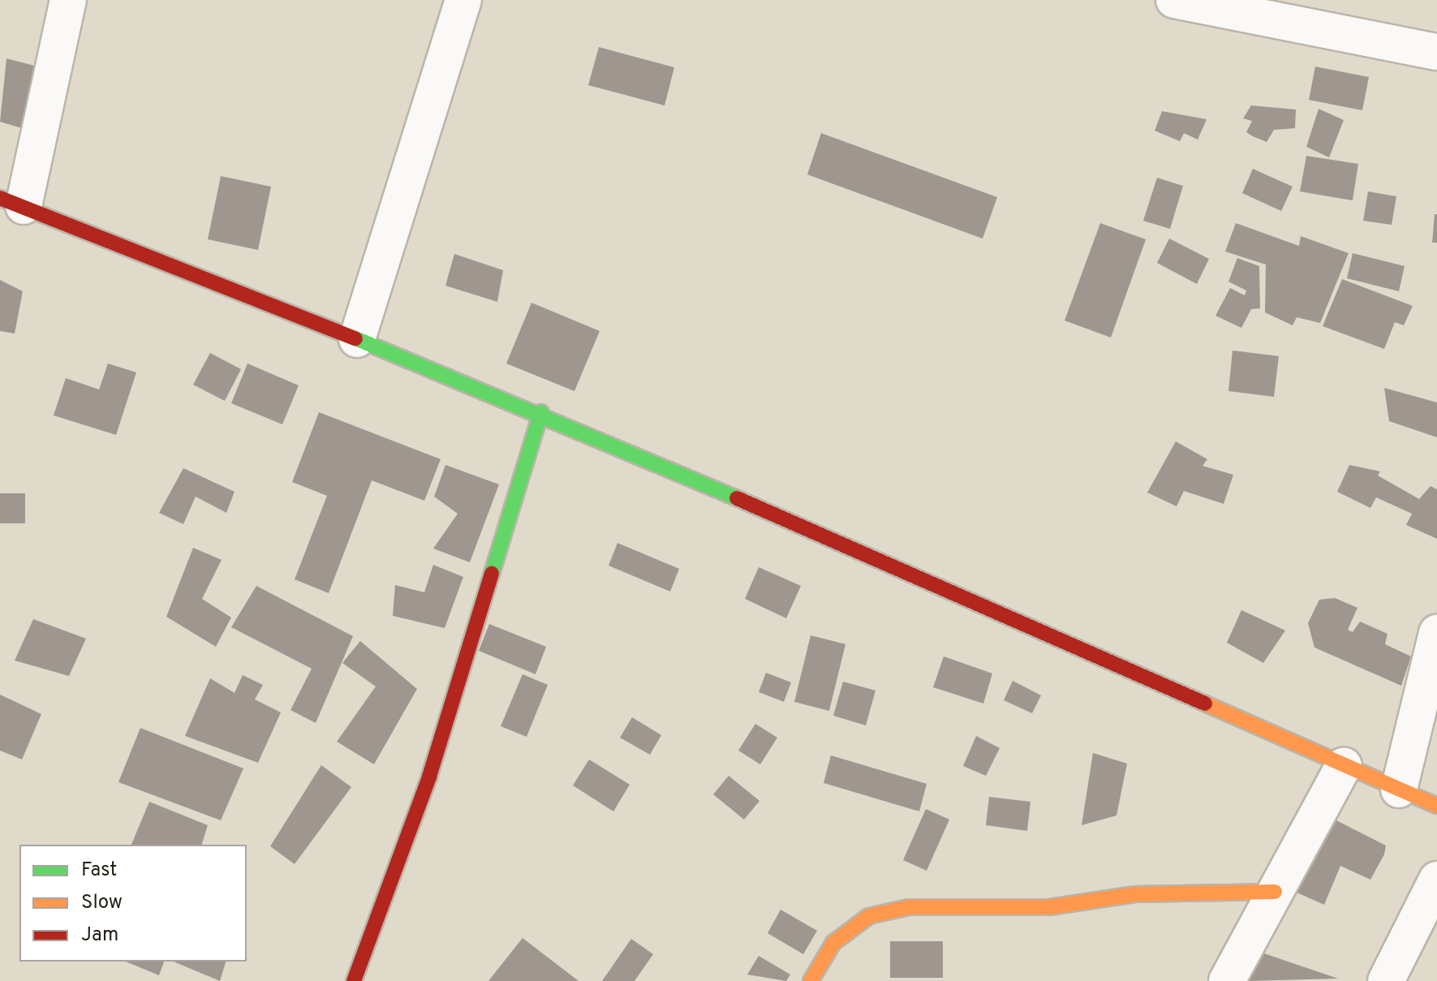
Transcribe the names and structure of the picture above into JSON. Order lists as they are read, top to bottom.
{
  "legend": ["Fast", "Slow", "Jam"]
}
